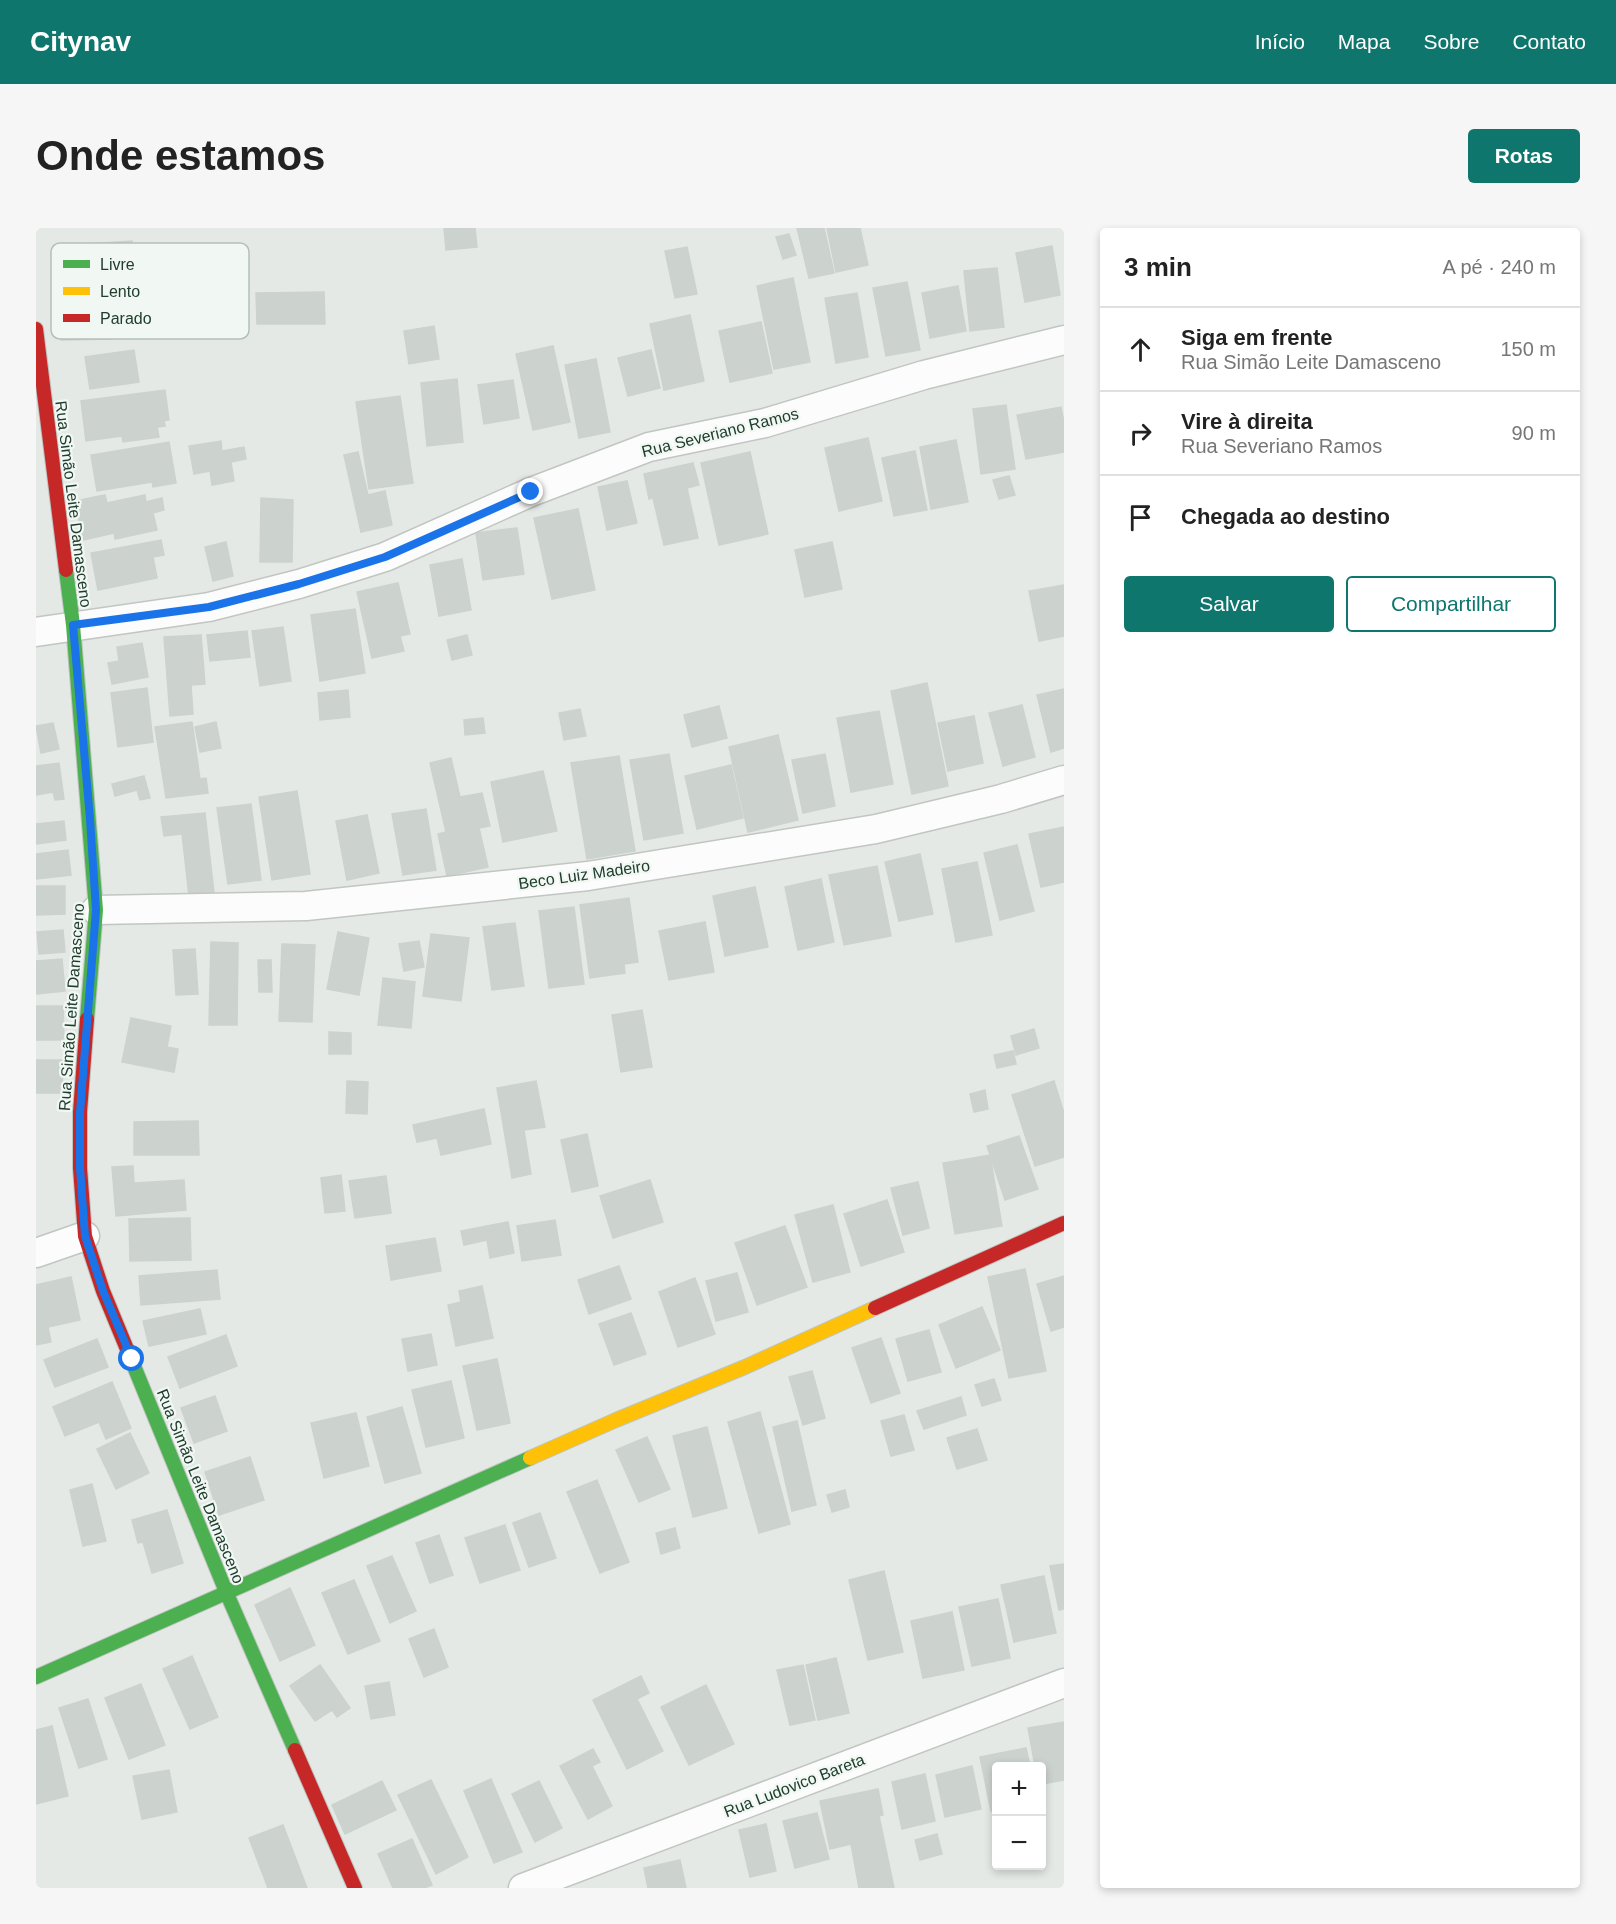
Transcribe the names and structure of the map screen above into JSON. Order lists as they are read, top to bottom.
{
  "streets": {
    "street": [
      "Rua Severiano Ramos",
      "Rua Simão Leite Damasceno",
      "Beco Luiz Madeiro",
      "Rua Ludovico Bareta"
    ]
  },
  "crossings": [
    ["Rua Severiano Ramos", "Rua Simão Leite Damasceno"],
    ["Rua Simão Leite Damasceno", "Beco Luiz Madeiro"]
  ],
  "legend": ["Livre", "Lento", "Parado"],
  "page": {
    "header": "Citynav",
    "nav": [
      "Início",
      "Mapa",
      "Sobre",
      "Contato"
    ],
    "buttons": [
      "Rotas",
      ["Salvar", "Compartilhar"]
    ],
    "title": "Onde estamos",
    "heading": ["3 min", "A pé · 240 m"],
    "list": [
      ["Siga em frente", "Rua Simão Leite Damasceno", "150 m"],
      ["Vire à direita", "Rua Severiano Ramos", "90 m"],
      "Chegada ao destino"
    ],
    "map_buttons": ["+", "−"]
  }
}
